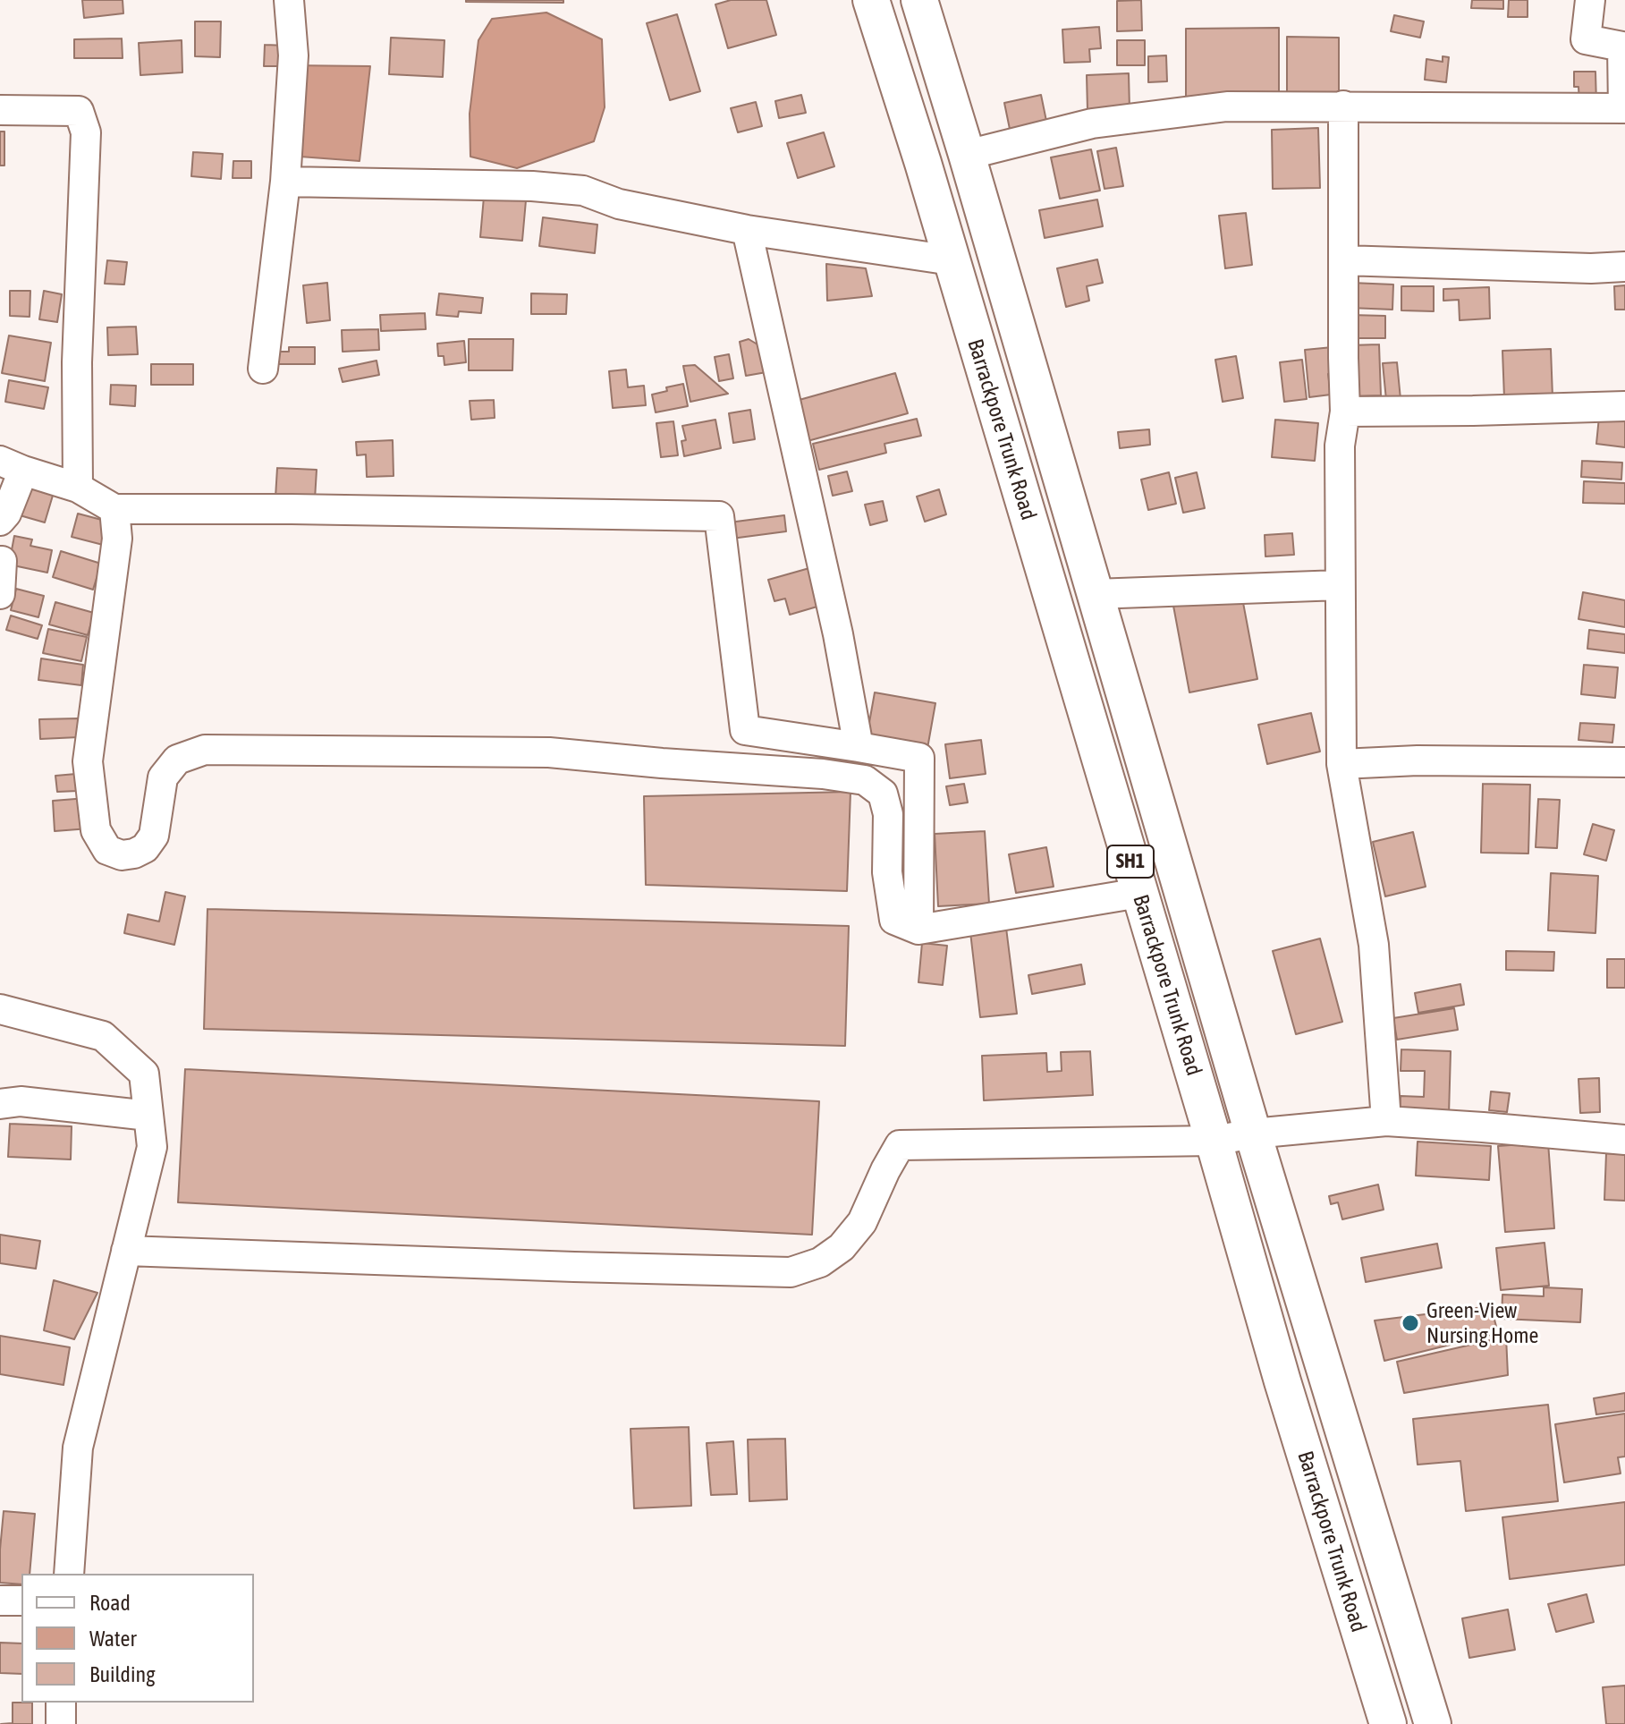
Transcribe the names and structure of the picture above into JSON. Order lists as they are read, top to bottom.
{
  "streets": {
    "main road": ["Barrackpore Trunk Road", "SH1"]
  },
  "places": ["Green-View Nursing Home"],
  "legend": ["Road", "Water", "Building"]
}
